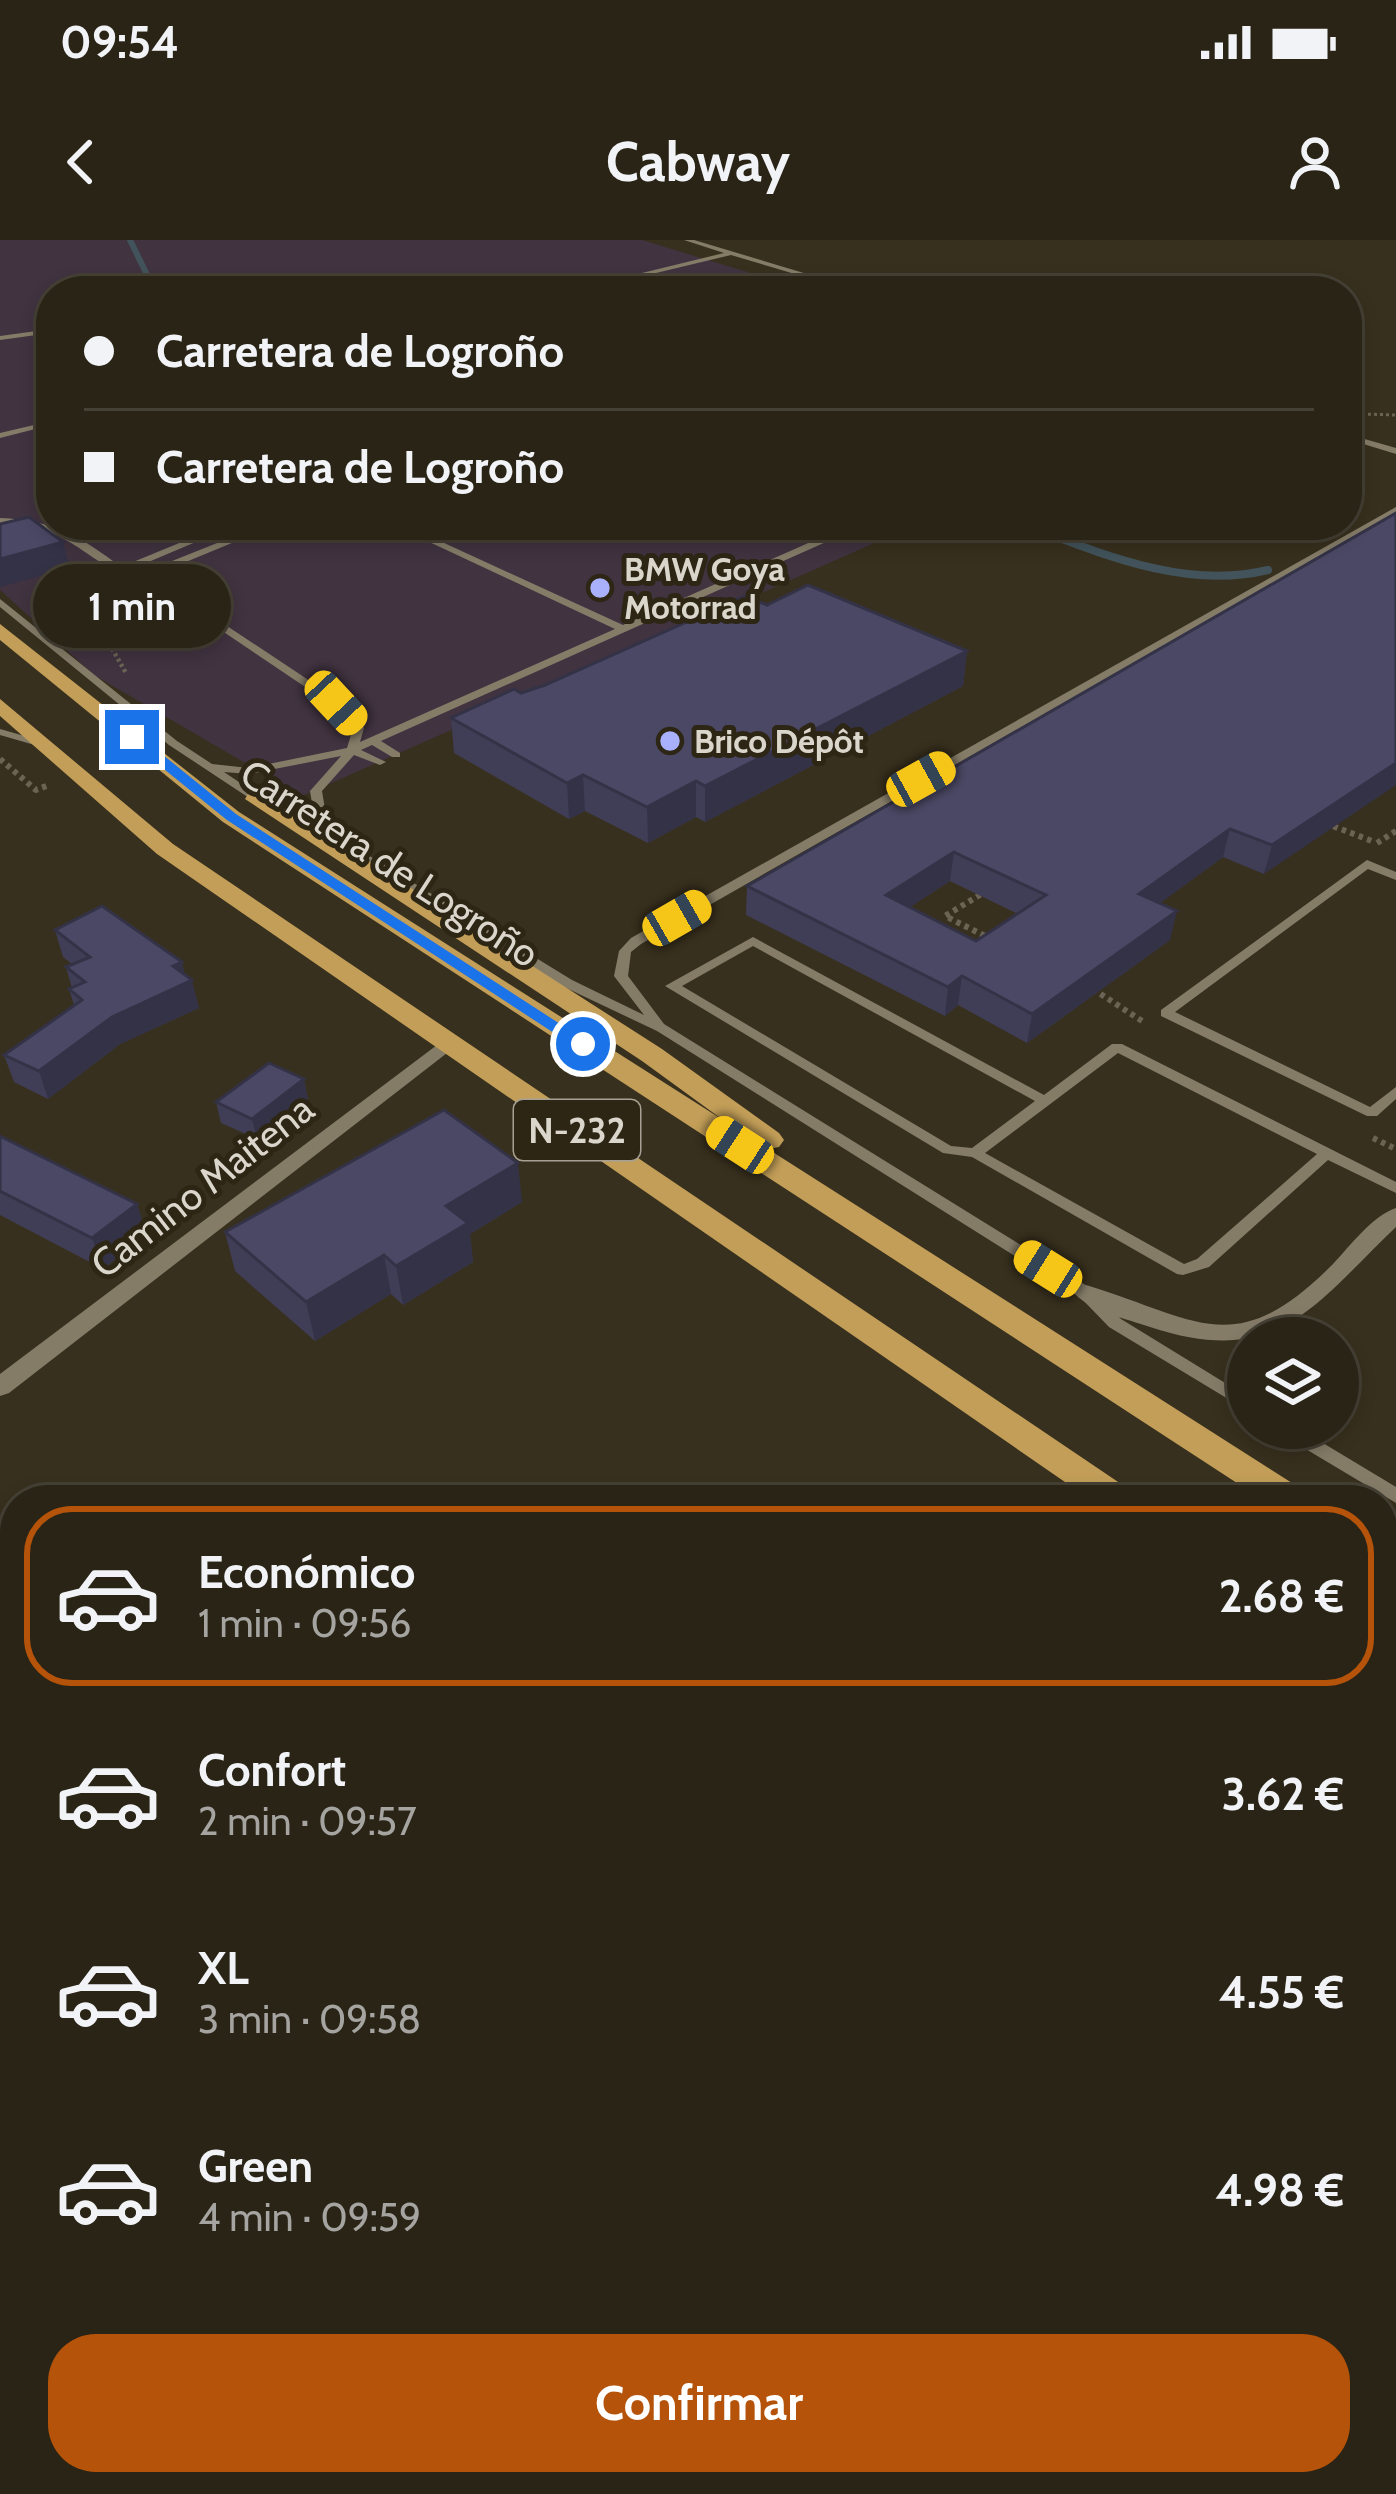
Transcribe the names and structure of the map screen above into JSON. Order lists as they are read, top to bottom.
{
  "streets": {
    "highway": ["Carretera de Logroño", "N-232"],
    "street": ["Camino Maitena"]
  },
  "crossings": [
    ["N-232", "Camino Maitena"]
  ],
  "places": ["BMW Goya Motorrad", "Brico Dépôt"],
  "page": {
    "status": "09:54",
    "header": "Cabway",
    "banner": ["Carretera de Logroño", "Carretera de Logroño"],
    "bubble": "1 min",
    "list": [
      {
        "name": "Económico",
        "note": "1 min · 09:56",
        "value": "2.68 €"
      },
      {
        "name": "Confort",
        "note": "2 min · 09:57",
        "value": "3.62 €"
      },
      {
        "name": "XL",
        "note": "3 min · 09:58",
        "value": "4.55 €"
      },
      {
        "name": "Green",
        "note": "4 min · 09:59",
        "value": "4.98 €"
      }
    ],
    "buttons": "Confirmar"
  }
}
